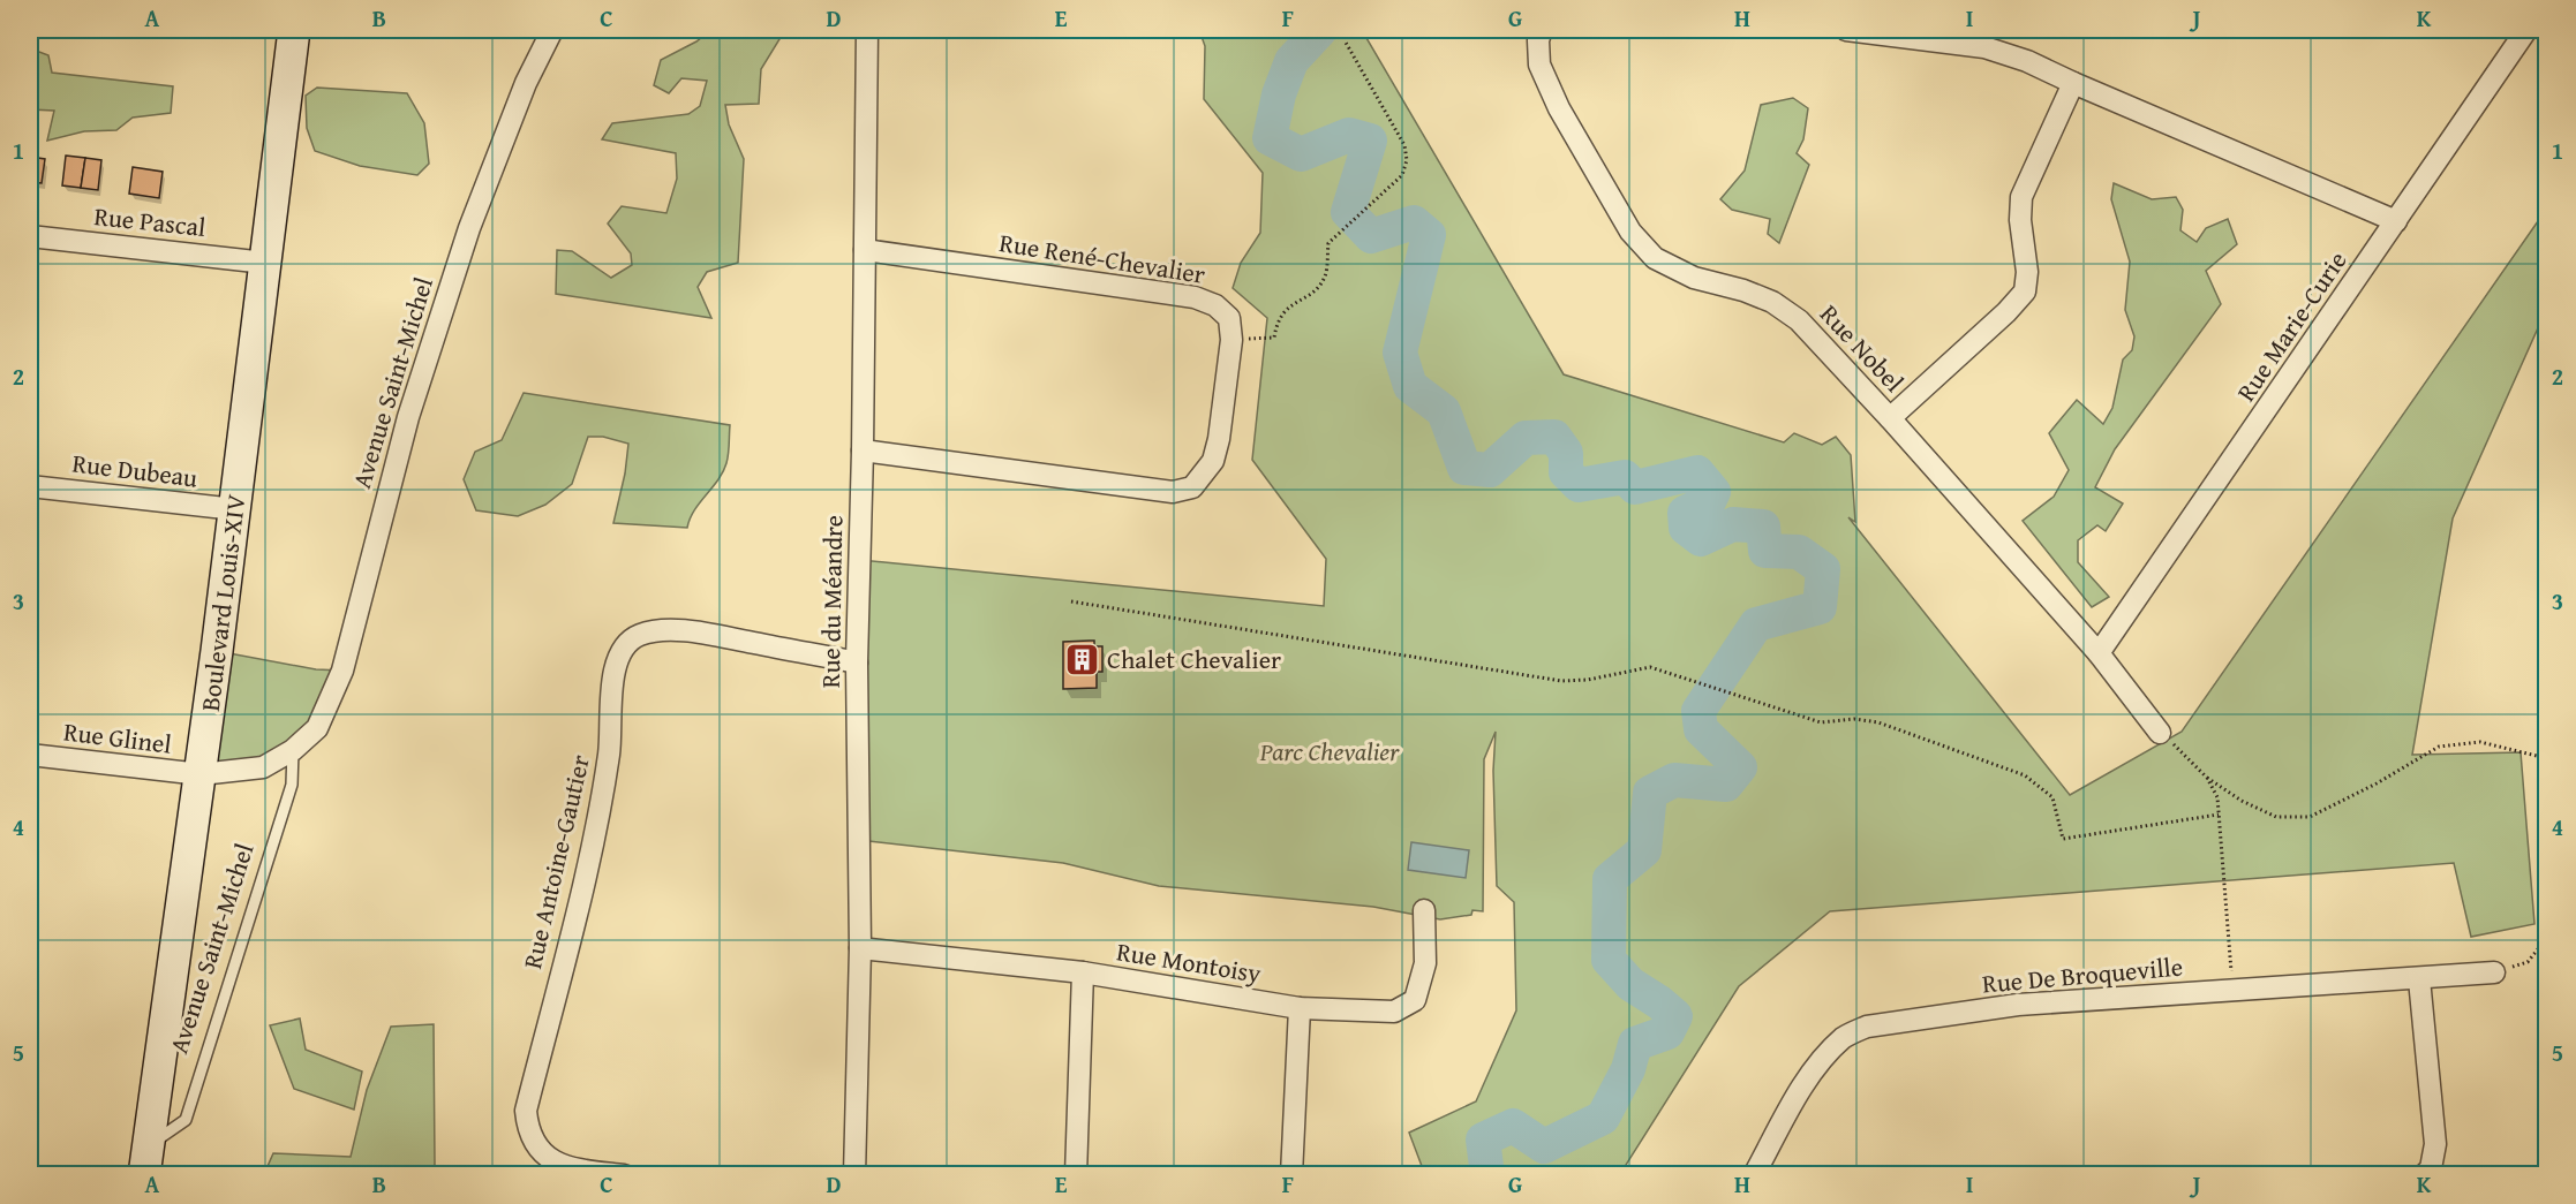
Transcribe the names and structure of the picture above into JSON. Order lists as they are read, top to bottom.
{
  "streets": {
    "main road": ["Boulevard Louis-XIV"],
    "street": [
      "Rue Pascal",
      "Rue René-Chevalier",
      "Rue Marie-Curie",
      "Rue Nobel",
      "Avenue Saint-Michel",
      "Rue Dubeau",
      "Rue du Méandre",
      "Rue Glinel",
      "Rue Antoine-Gautier",
      "Rue Montoisy",
      "Rue De Broqueville"
    ]
  },
  "crossings": [
    ["Rue Pascal", "Boulevard Louis-XIV"],
    ["Rue René-Chevalier", "Rue du Méandre"],
    ["Rue Marie-Curie", "Rue Nobel"],
    ["Avenue Saint-Michel", "Boulevard Louis-XIV"],
    ["Avenue Saint-Michel", "Rue Glinel"],
    ["Rue Dubeau", "Boulevard Louis-XIV"],
    ["Rue du Méandre", "Rue Antoine-Gautier"],
    ["Rue du Méandre", "Rue Montoisy"],
    ["Boulevard Louis-XIV", "Rue Glinel"]
  ],
  "parks": ["Parc Chevalier"],
  "places": {
    "building": ["Chalet Chevalier"]
  },
  "grid": {
    "columns": [
      "A",
      "B",
      "C",
      "D",
      "E",
      "F",
      "G",
      "H",
      "I",
      "J",
      "K"
    ],
    "rows": [
      "1",
      "2",
      "3",
      "4",
      "5"
    ]
  }
}
